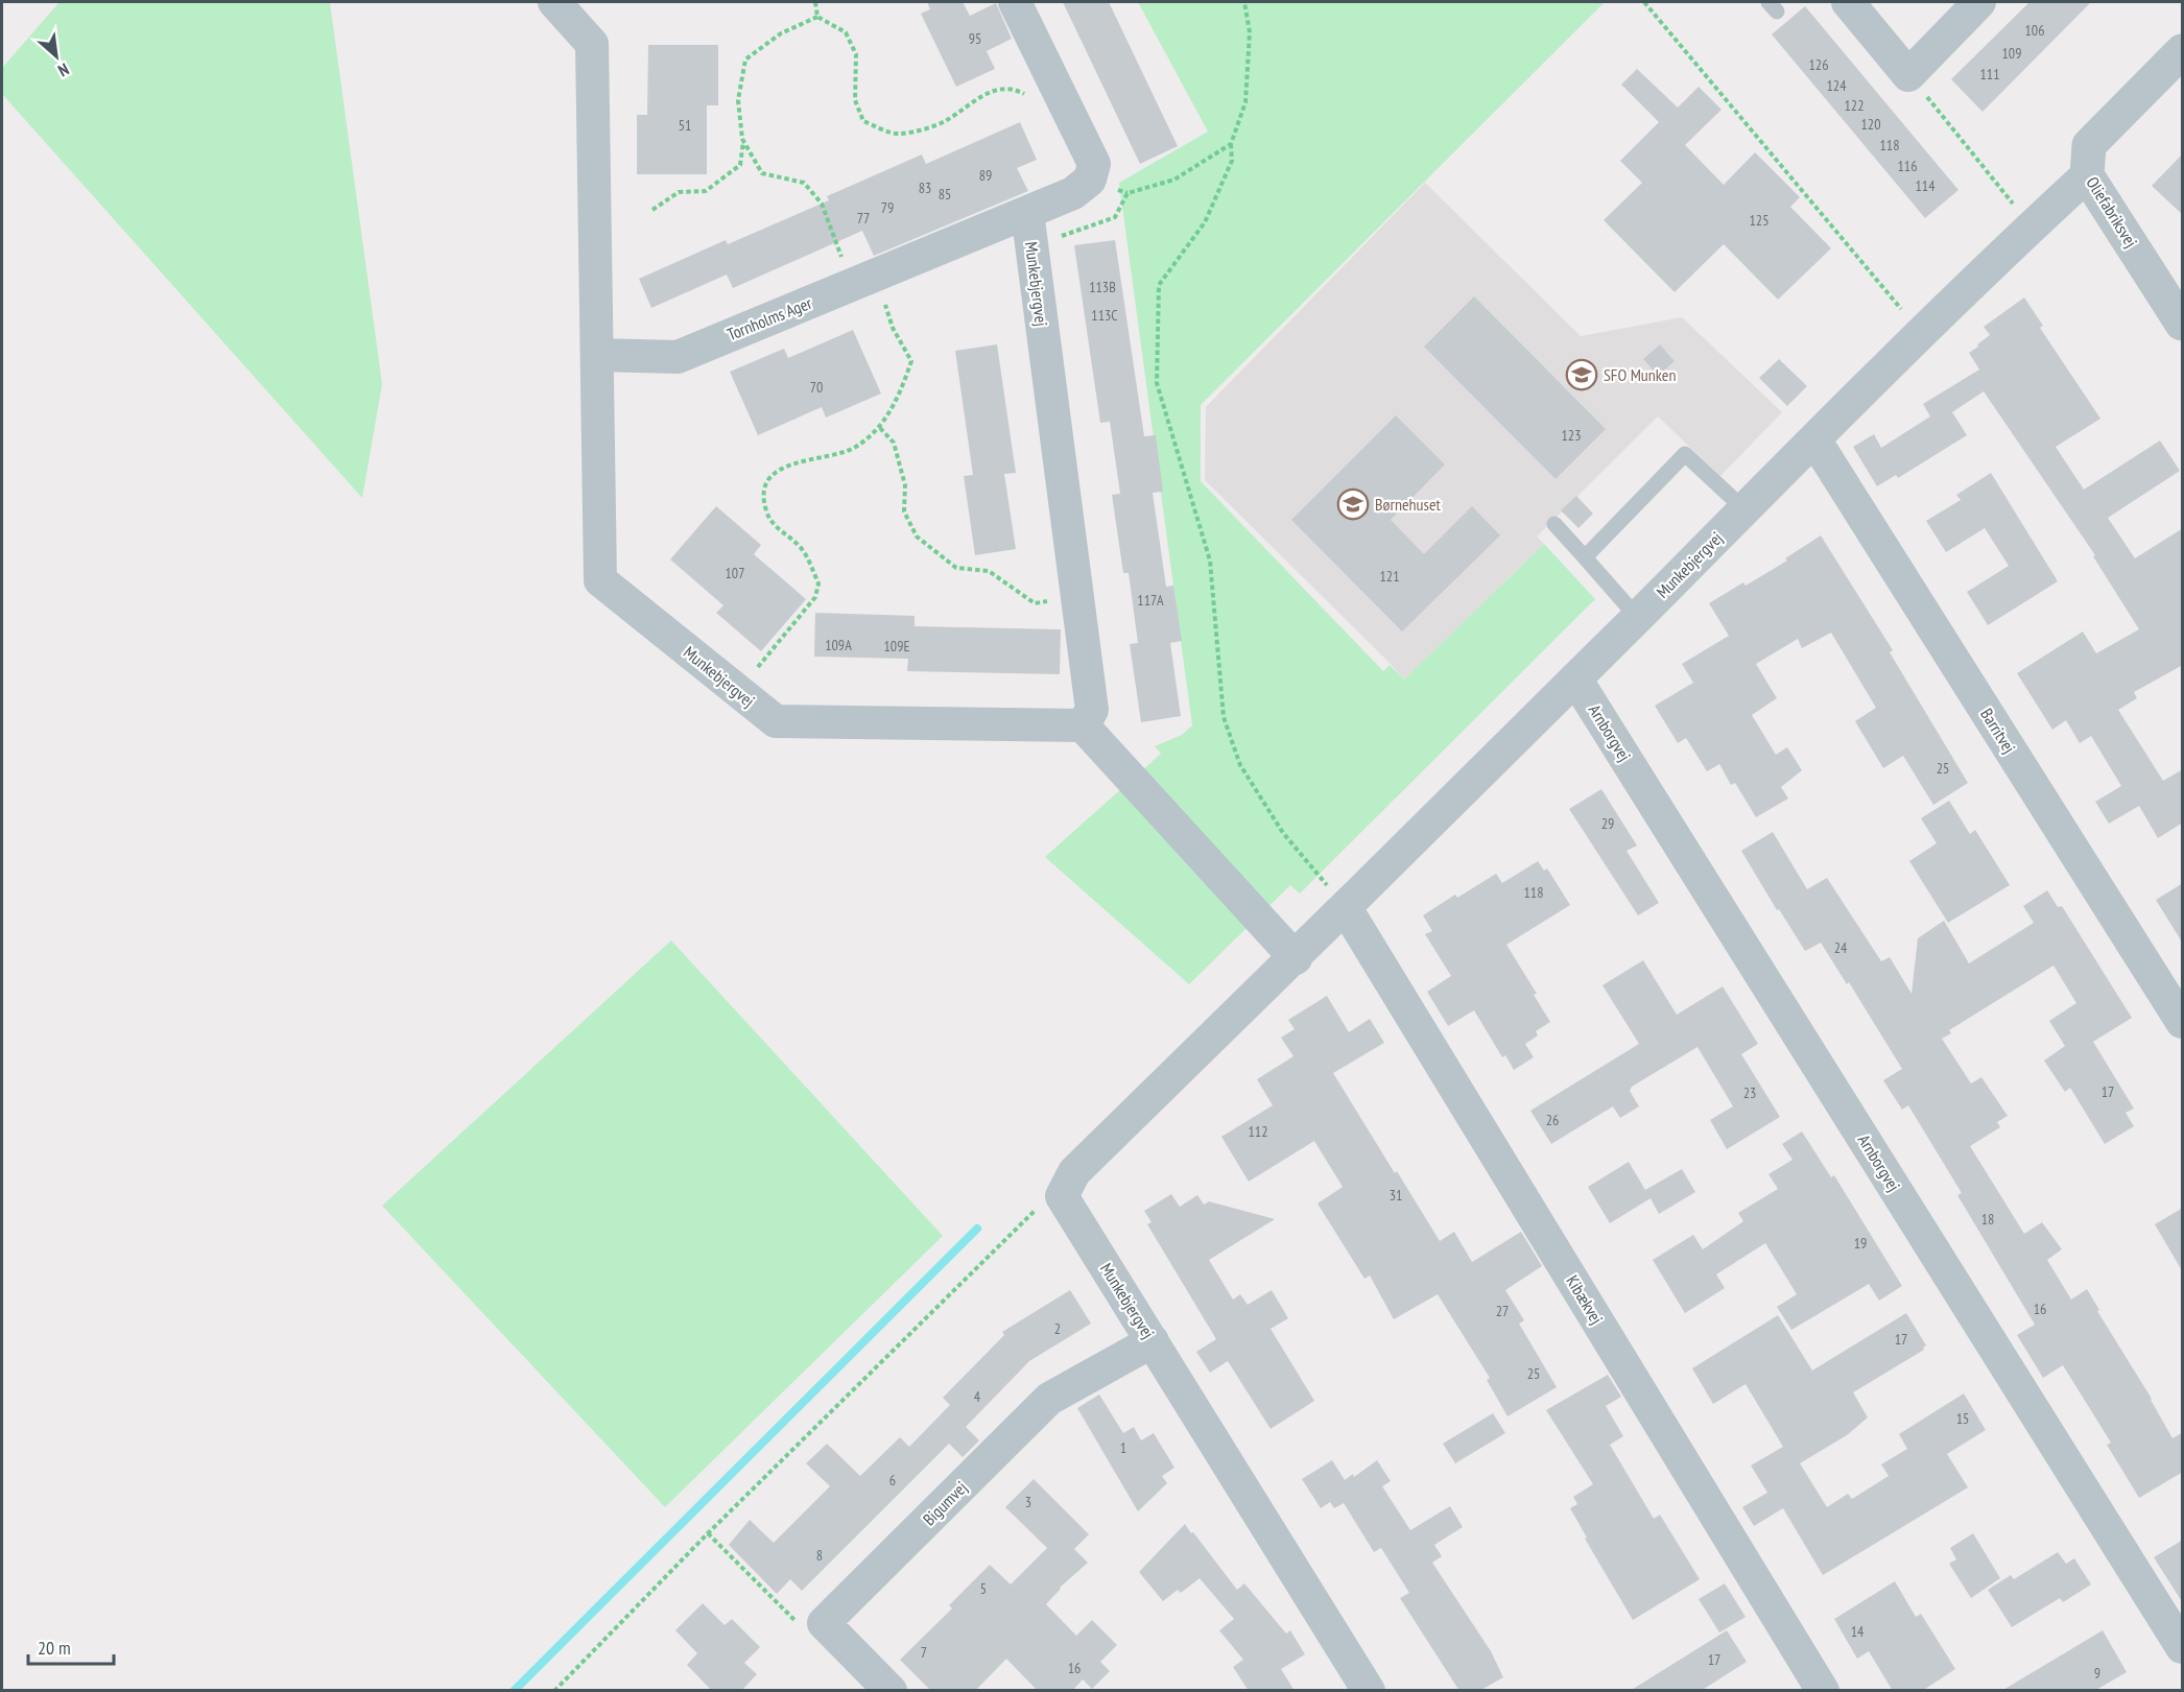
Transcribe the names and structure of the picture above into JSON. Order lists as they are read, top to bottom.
{
  "streets": {
    "street": [
      "Oliefabriksvej",
      "Munkebjergvej",
      "Tornholms Ager",
      "Barritvej",
      "Arnborgvej",
      "Kibækvej",
      "Bigumvej"
    ]
  },
  "crossings": [
    ["Oliefabriksvej", "Munkebjergvej"],
    ["Munkebjergvej", "Tornholms Ager"],
    ["Munkebjergvej", "Barritvej"],
    ["Munkebjergvej", "Arnborgvej"],
    ["Munkebjergvej", "Kibækvej"],
    ["Munkebjergvej", "Bigumvej"]
  ],
  "places": {
    "school or university": ["SFO Munken", "Børnehuset"]
  },
  "house_numbers": [
    "106",
    "95",
    "109",
    "126",
    "111",
    "124",
    "122",
    "120",
    "51",
    "118",
    "116",
    "89",
    "114",
    "83",
    "85",
    "79",
    "77",
    "125",
    "113B",
    "113C",
    "70",
    "123",
    "107",
    "121",
    "117A",
    "109A",
    "109E",
    "25",
    "29",
    "118",
    "24",
    "17",
    "23",
    "26",
    "112",
    "31",
    "18",
    "19",
    "16",
    "27",
    "2",
    "17",
    "25",
    "4",
    "15",
    "1",
    "6",
    "3",
    "8",
    "5",
    "14",
    "7",
    "17",
    "16",
    "9"
  ],
  "scale_bar": "20 m",
  "north": "bottom right"
}
